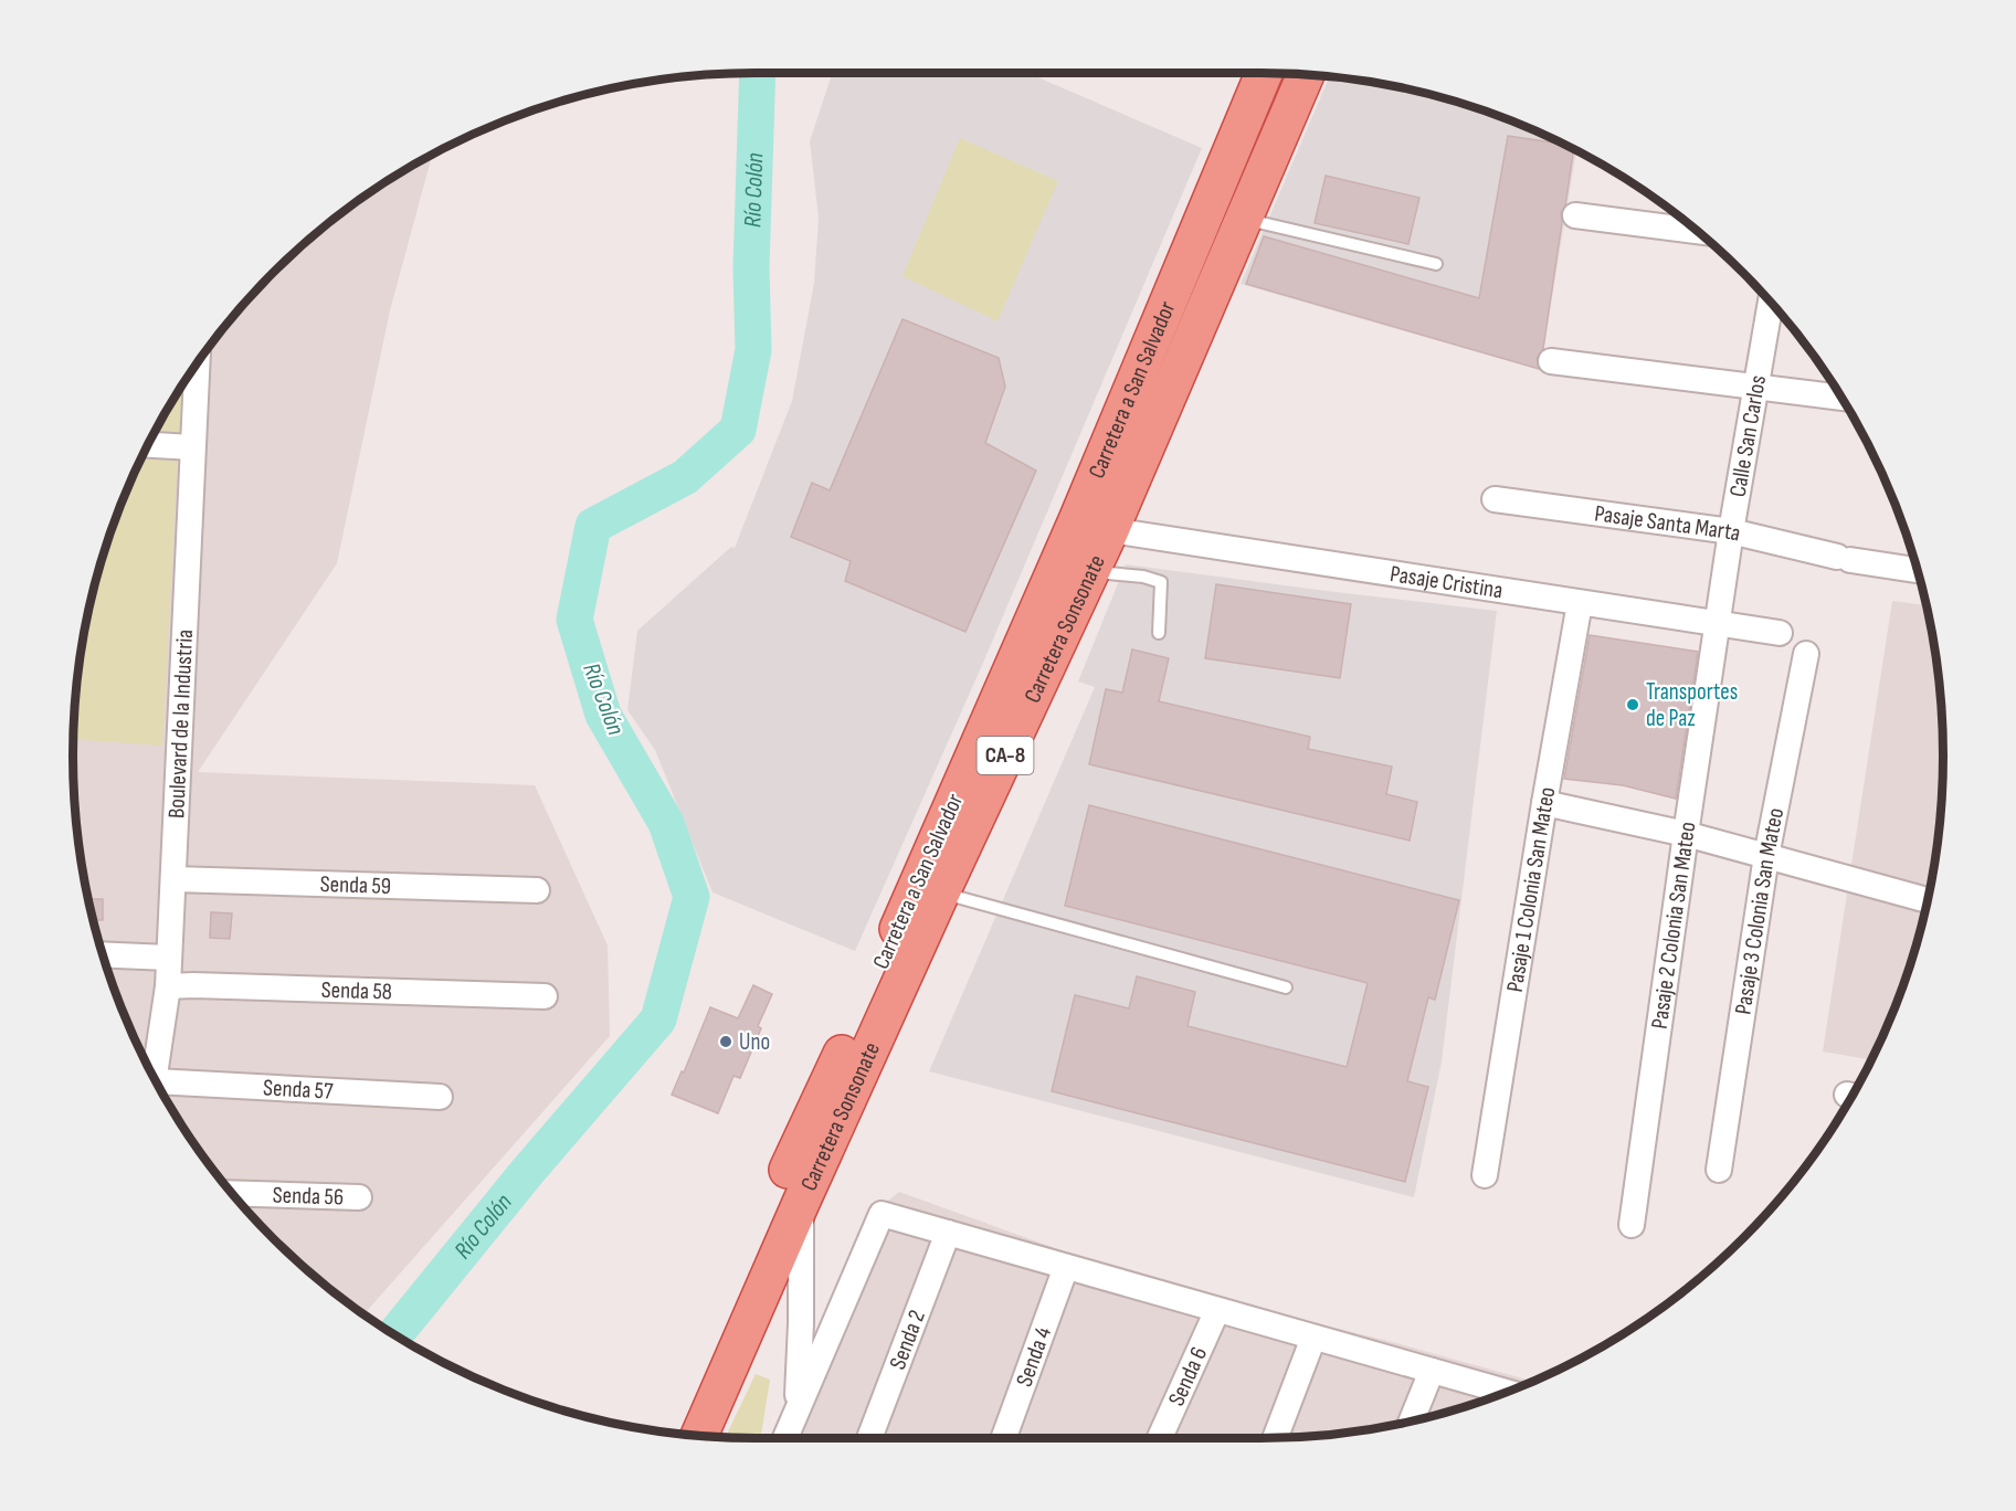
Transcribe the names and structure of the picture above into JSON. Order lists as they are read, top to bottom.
{
  "streets": {
    "highway": ["Carretera a San Salvador", "Carretera Sonsonate", "CA-8"],
    "street": [
      "Calle San Carlos",
      "Pasaje Santa Marta",
      "Pasaje Cristina",
      "Boulevard de la Industria",
      "Senda 59",
      "Pasaje 1 Colonia San Mateo",
      "Pasaje 3 Colonia San Mateo",
      "Pasaje 2 Colonia San Mateo",
      "Senda 58",
      "Senda 57",
      "Senda 56",
      "Senda 2",
      "Senda 4",
      "Senda 6"
    ]
  },
  "crossings": [
    ["Calle San Carlos", "Pasaje Santa Marta"],
    ["Calle San Carlos", "Pasaje Cristina"],
    ["Calle San Carlos", "Pasaje 2 Colonia San Mateo"],
    ["Pasaje Cristina", "Carretera Sonsonate"],
    ["Pasaje Cristina", "Pasaje 1 Colonia San Mateo"],
    ["Pasaje Cristina", "Pasaje 2 Colonia San Mateo"],
    ["Boulevard de la Industria", "Senda 59"],
    ["Boulevard de la Industria", "Senda 58"]
  ],
  "water": ["Río Colón"],
  "places": ["Transportes de Paz", "Uno"]
}
